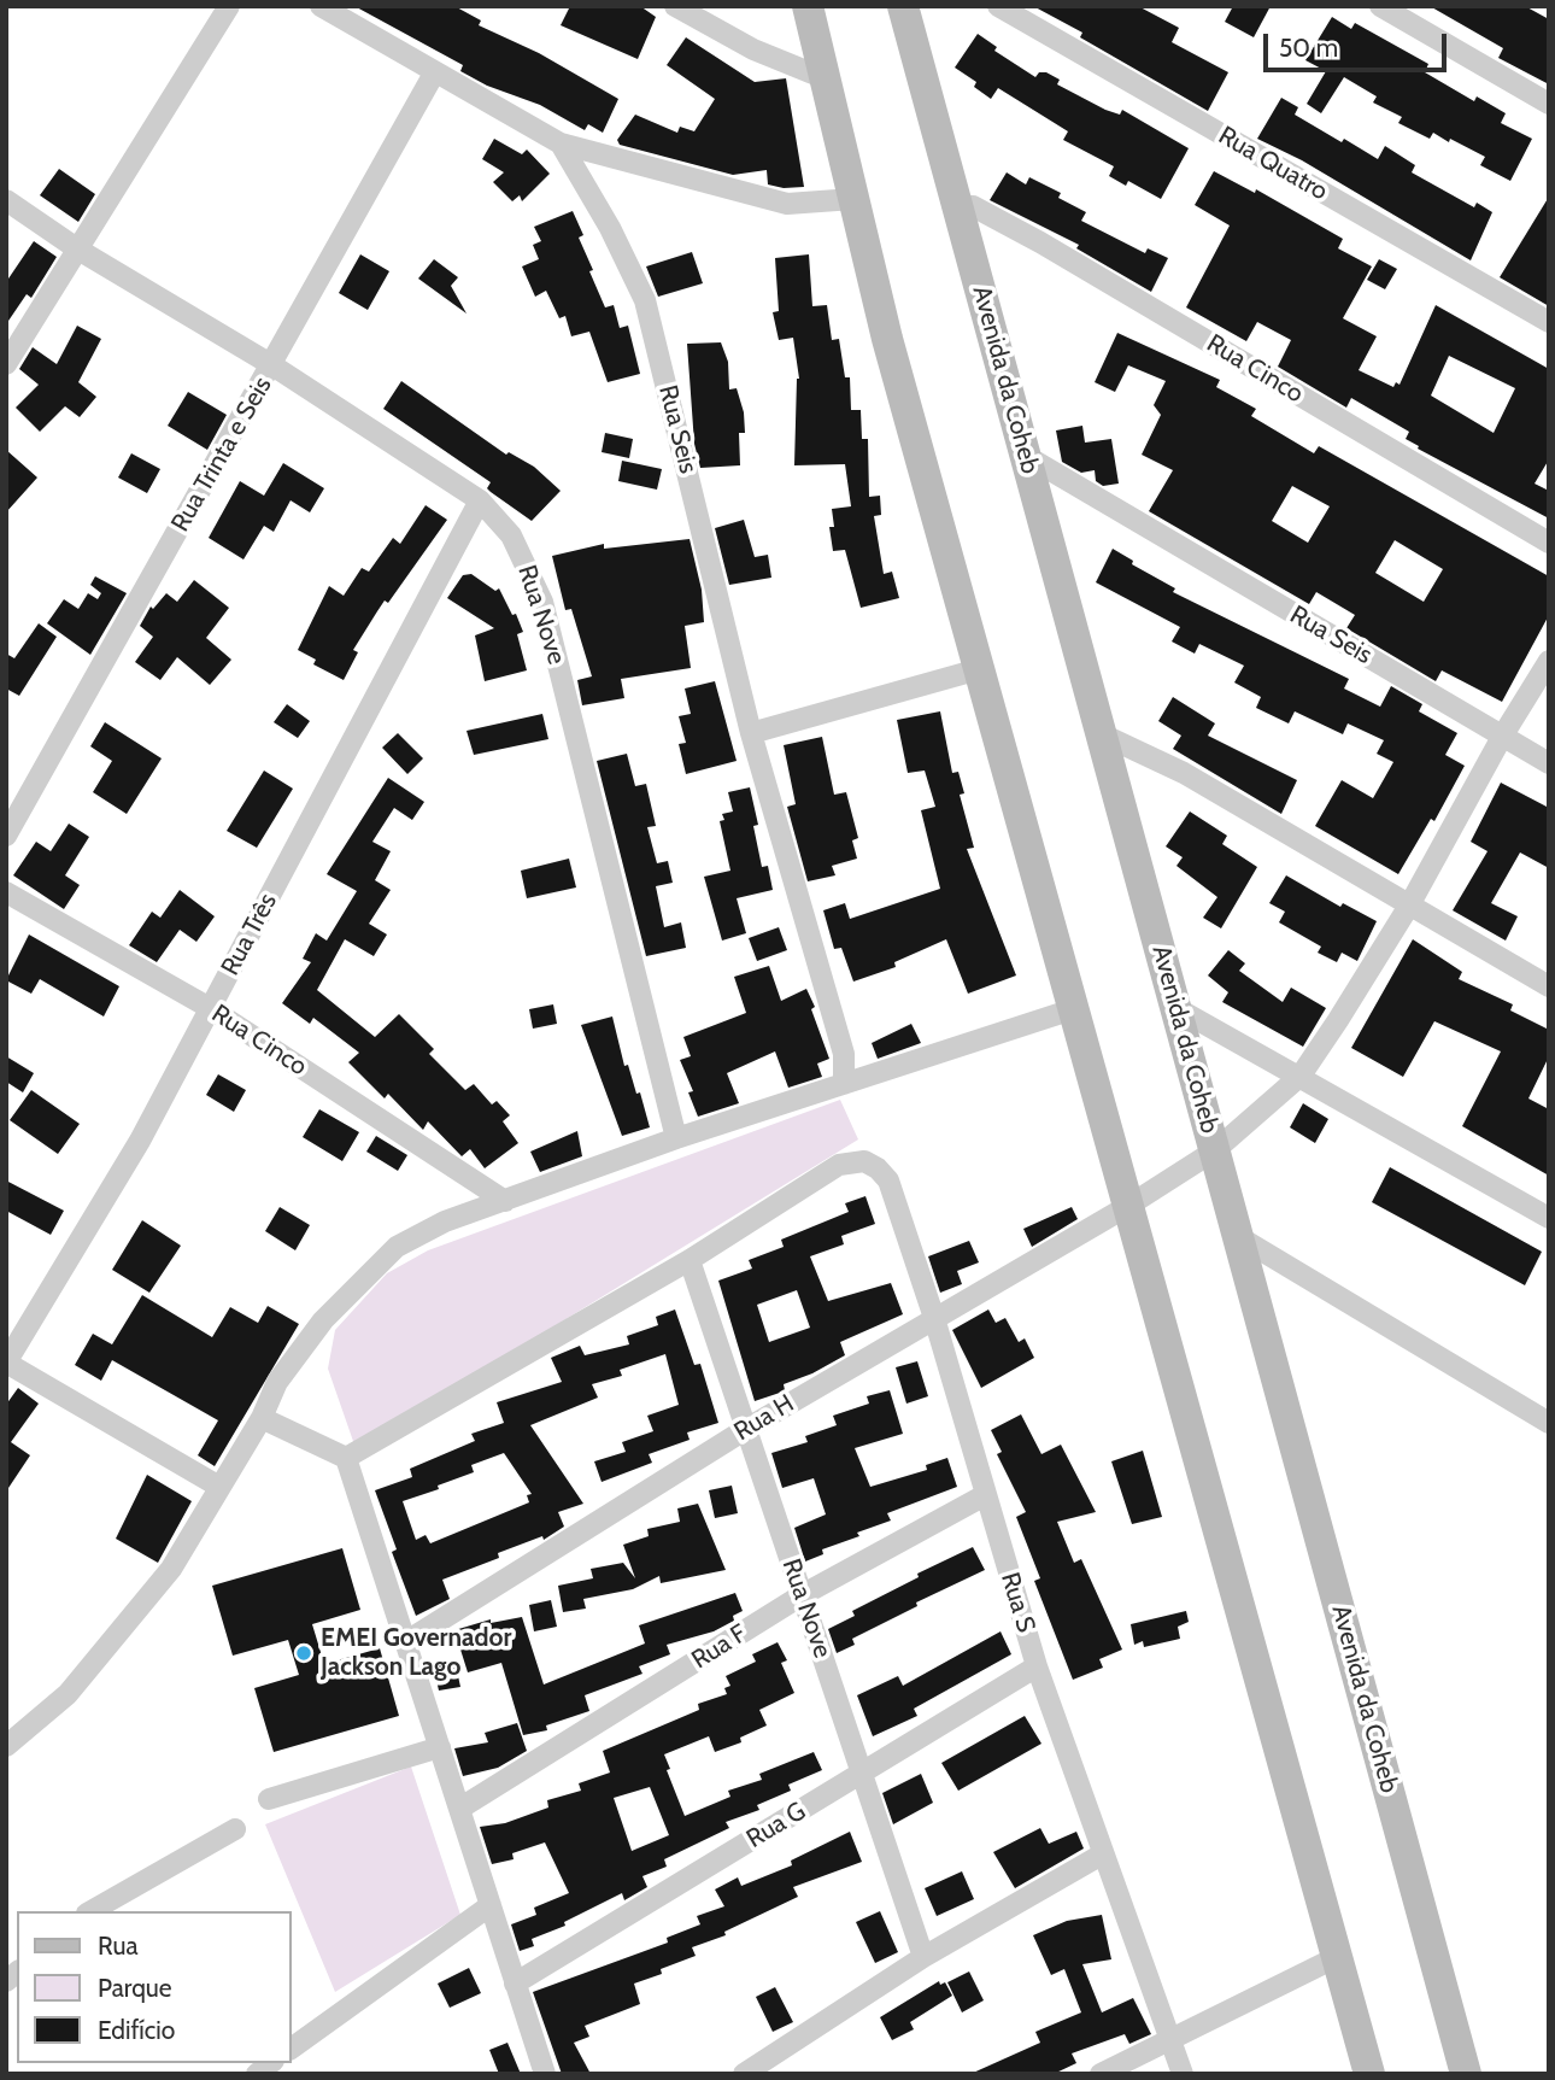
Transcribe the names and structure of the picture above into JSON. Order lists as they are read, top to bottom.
{
  "streets": {
    "main road": ["Avenida da Coheb"],
    "street": [
      "Rua Quatro",
      "Rua Cinco",
      "Rua Seis",
      "Rua Trinta e Seis",
      "Rua Nove",
      "Rua Três",
      "Rua H",
      "Rua S",
      "Rua F",
      "Rua G"
    ]
  },
  "crossings": [
    ["Rua Cinco", "Avenida da Coheb"],
    ["Rua Cinco", "Rua Três"],
    ["Avenida da Coheb", "Rua Seis"],
    ["Avenida da Coheb", "Rua H"],
    ["Rua Seis", "Rua H"],
    ["Rua Trinta e Seis", "Rua Nove"],
    ["Rua Nove", "Rua Três"],
    ["Rua Nove", "Rua H"],
    ["Rua Nove", "Rua S"],
    ["Rua Nove", "Rua F"],
    ["Rua Nove", "Rua G"],
    ["Rua H", "Rua S"],
    ["Rua S", "Rua F"],
    ["Rua S", "Rua G"]
  ],
  "places": ["EMEI Governador Jackson Lago"],
  "legend": ["Rua", "Parque", "Edifício"],
  "scale_bar": "50 m"
}
